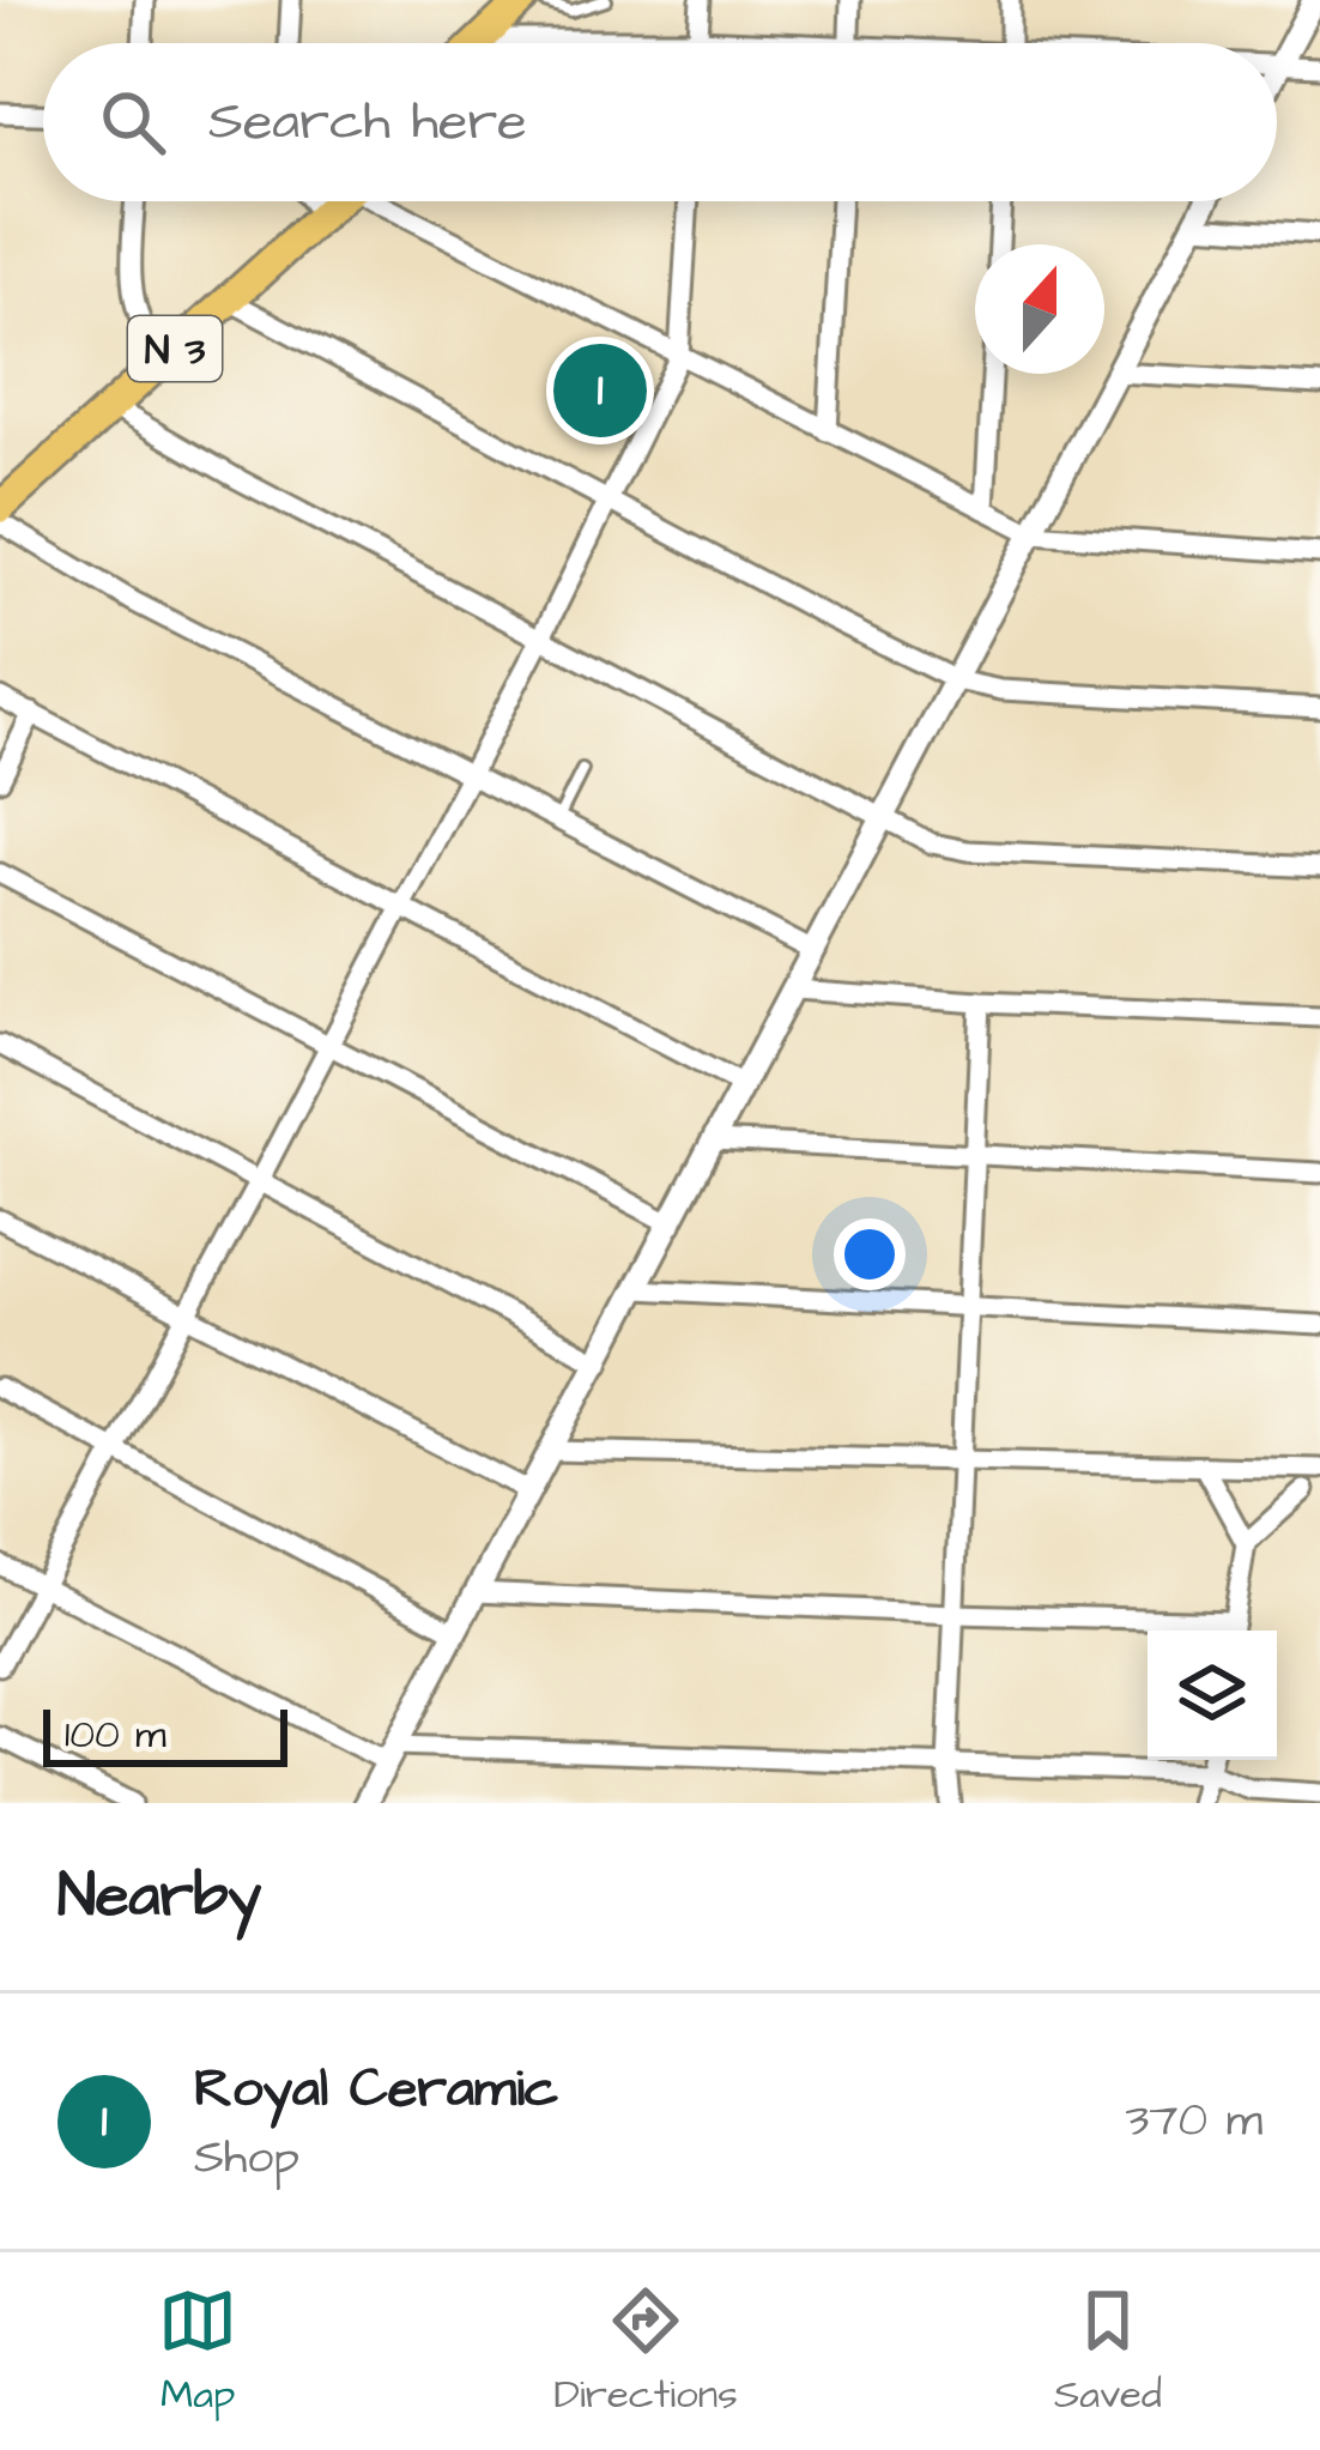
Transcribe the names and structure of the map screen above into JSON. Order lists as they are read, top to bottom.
{
  "streets": {
    "main road": ["N 3"]
  },
  "scale_bar": "100 m",
  "north": "top",
  "page": {
    "search": "Search here",
    "pins": "1",
    "scale": "100 m",
    "heading": "Nearby",
    "list": [
      {
        "mark": "1",
        "name": "Royal Ceramic",
        "note": "Shop",
        "value": "370 m"
      }
    ],
    "nav": ["Map", "Directions", "Saved"]
  }
}
